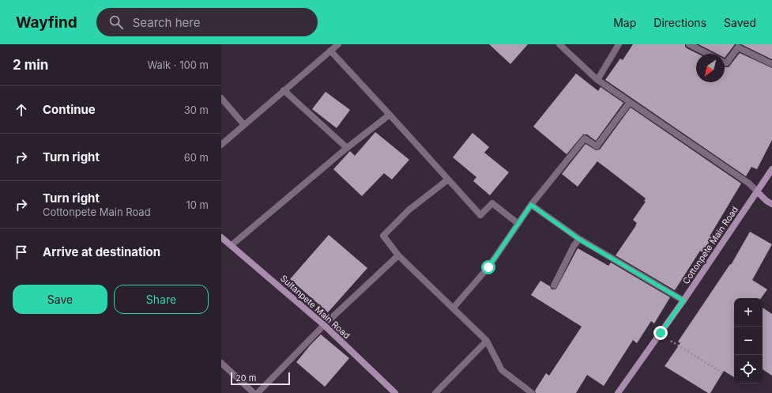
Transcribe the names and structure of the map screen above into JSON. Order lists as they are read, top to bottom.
{
  "streets": {
    "main road": ["Cottonpete Main Road", "Sultanpete Main Road"]
  },
  "scale_bar": "20 m",
  "north": "bottom left",
  "page": {
    "header": "Wayfind",
    "search": "Search here",
    "nav": ["Map", "Directions", "Saved"],
    "heading": ["2 min", "Walk · 100 m"],
    "list": [
      ["Continue", "30 m"],
      ["Turn right", "60 m"],
      ["Turn right", "Cottonpete Main Road", "10 m"],
      "Arrive at destination"
    ],
    "buttons": ["Save", "Share"],
    "map_buttons": ["+", "−"],
    "scale": "20 m"
  }
}
